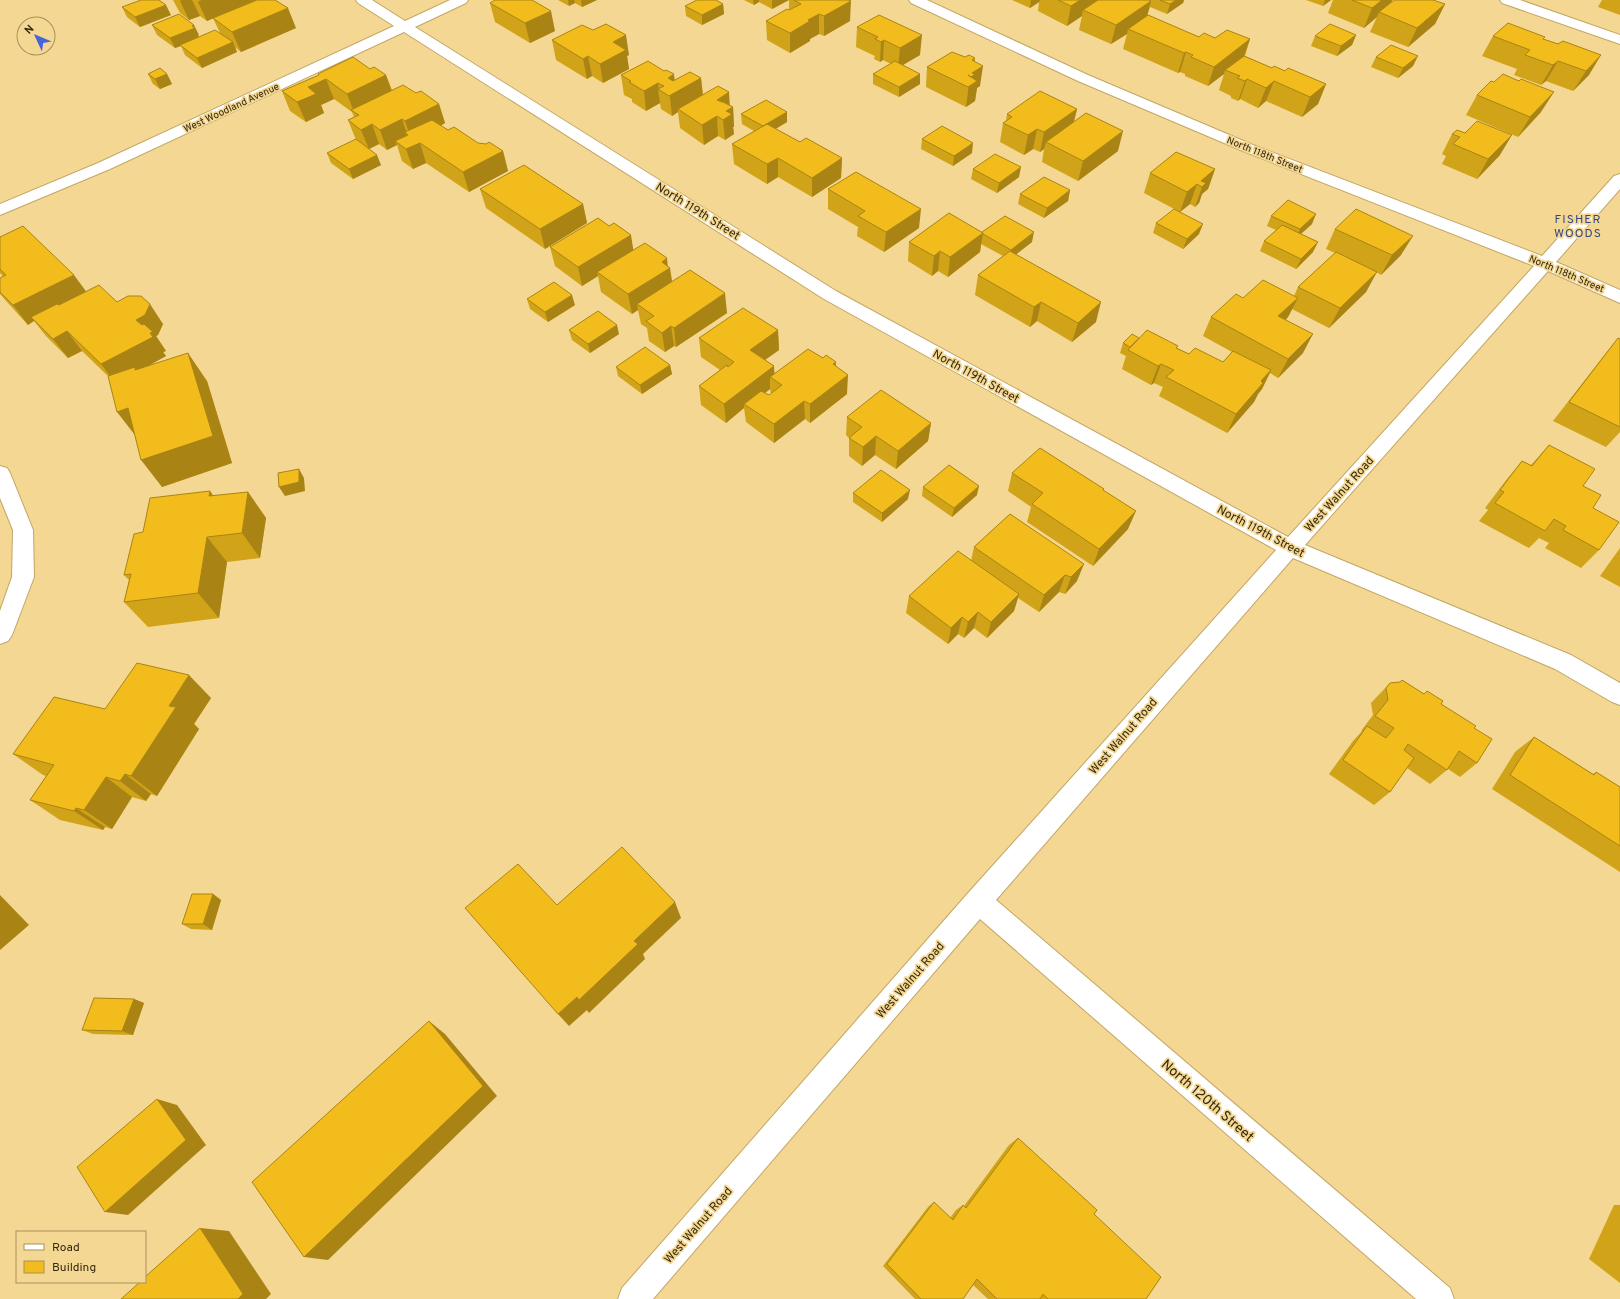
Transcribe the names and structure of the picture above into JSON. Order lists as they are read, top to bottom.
{
  "streets": {
    "street": [
      "West Woodland Avenue",
      "North 118th Street",
      "North 119th Street",
      "West Walnut Road",
      "North 120th Street"
    ]
  },
  "crossings": [
    ["West Woodland Avenue", "North 119th Street"],
    ["North 118th Street", "West Walnut Road"],
    ["North 119th Street", "West Walnut Road"],
    ["West Walnut Road", "North 120th Street"]
  ],
  "districts": ["FISHER WOODS"],
  "legend": ["Road", "Building"],
  "north": "top left"
}
